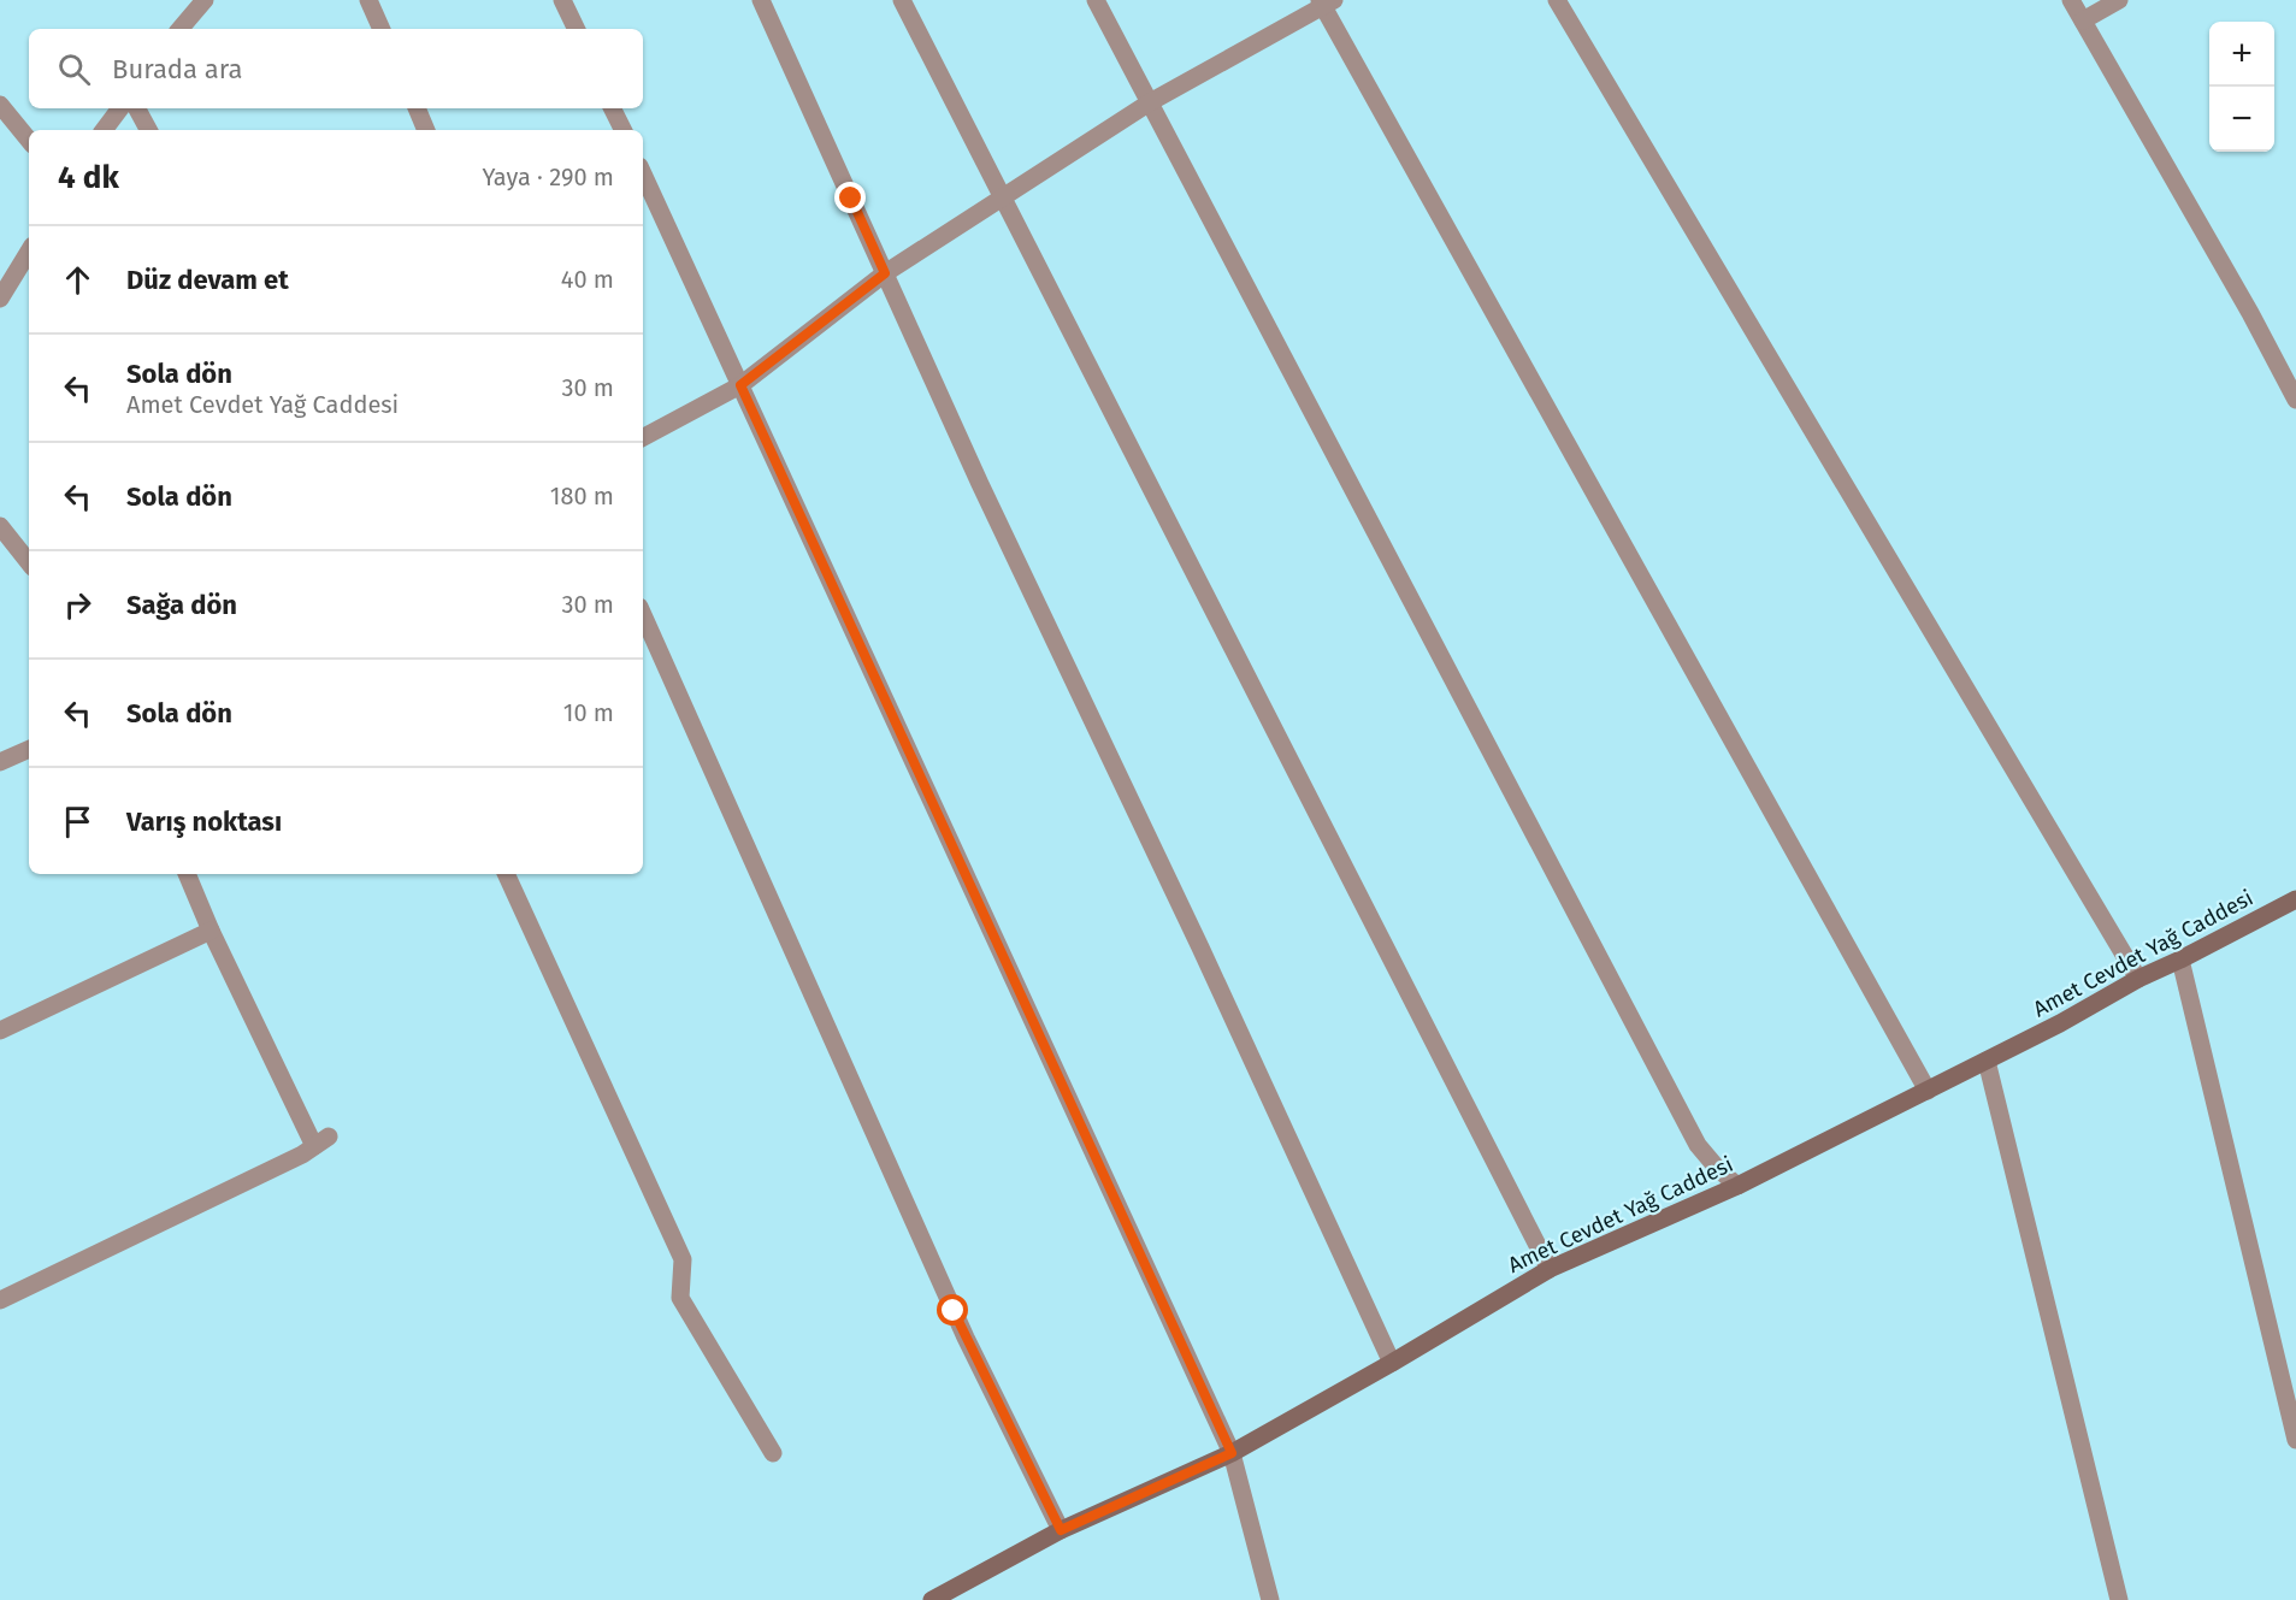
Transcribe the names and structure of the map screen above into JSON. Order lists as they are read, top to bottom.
{
  "streets": {
    "street": ["Amet Cevdet Yağ Caddesi"]
  },
  "page": {
    "map_buttons": ["+", "−"],
    "search": "Burada ara",
    "heading": ["4 dk", "Yaya · 290 m"],
    "list": [
      ["Düz devam et", "40 m"],
      ["Sola dön", "Amet Cevdet Yağ Caddesi", "30 m"],
      ["Sola dön", "180 m"],
      ["Sağa dön", "30 m"],
      ["Sola dön", "10 m"],
      "Varış noktası"
    ]
  }
}
